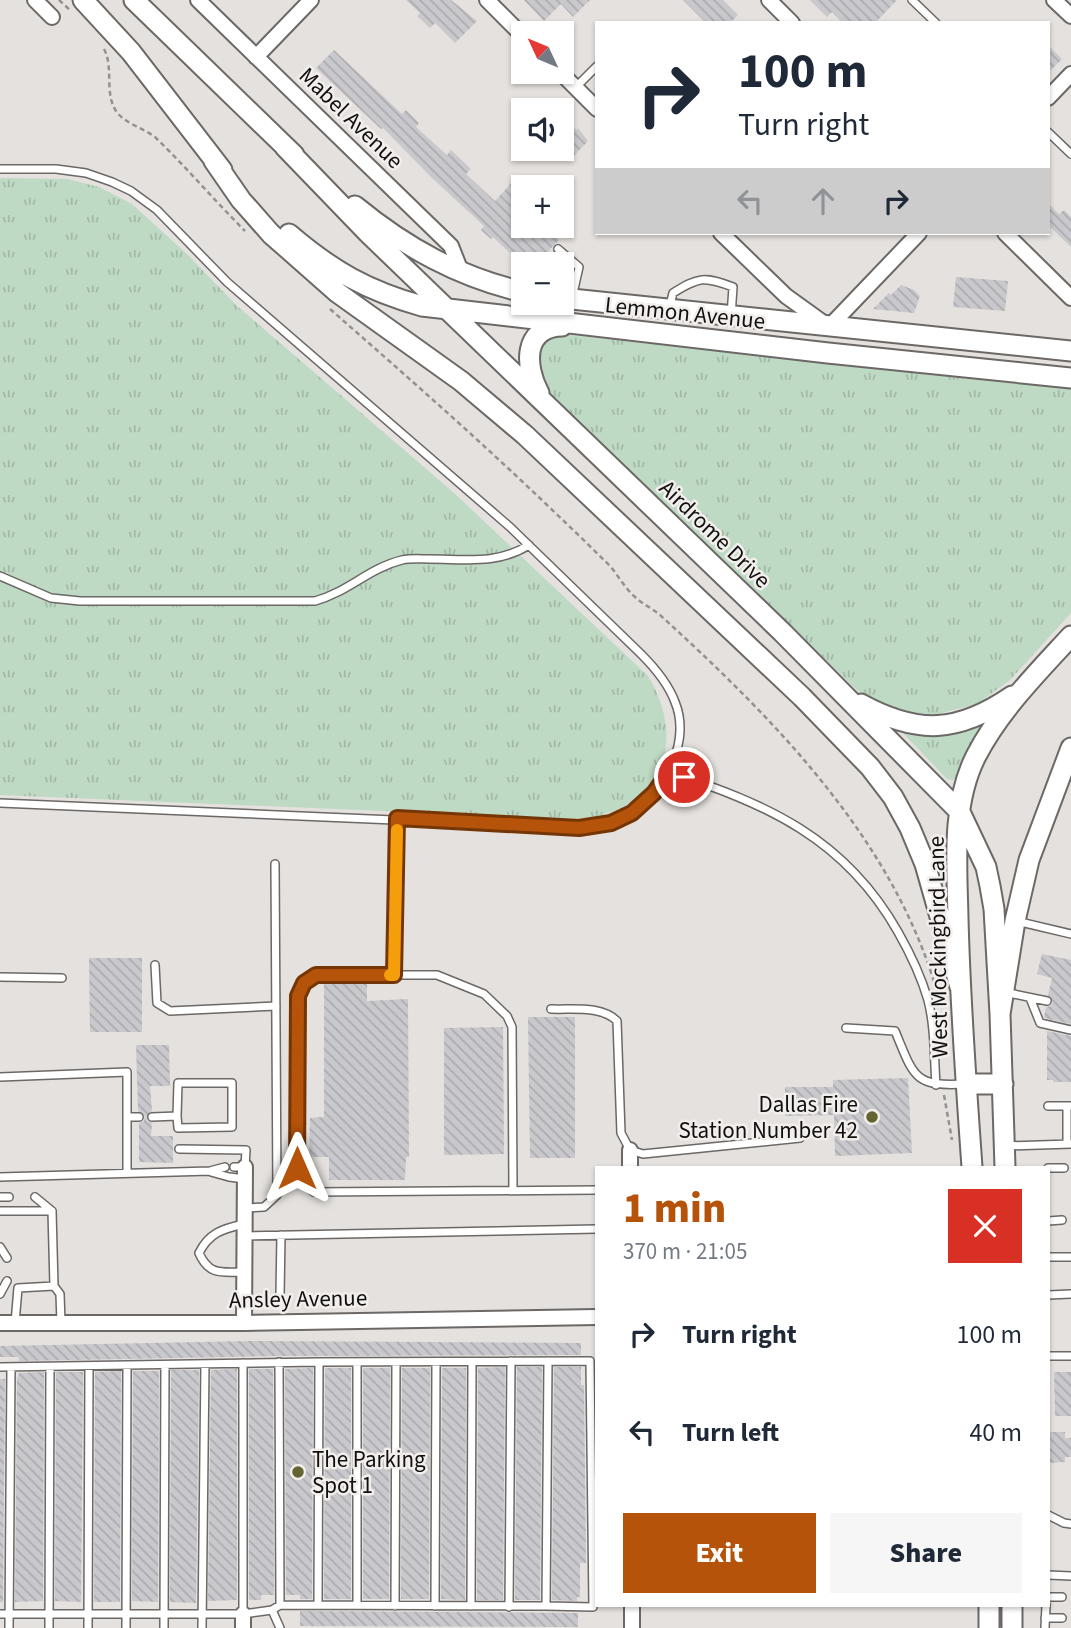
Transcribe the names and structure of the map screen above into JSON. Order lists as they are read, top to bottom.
{
  "streets": {
    "main road": ["Lemmon Avenue", "Airdrome Drive", "West Mockingbird Lane"],
    "street": ["Mabel Avenue", "Ansley Avenue"]
  },
  "crossings": [
    ["Lemmon Avenue", "Airdrome Drive"],
    ["Airdrome Drive", "West Mockingbird Lane"]
  ],
  "places": ["Dallas Fire Station Number 42", "The Parking Spot 1"],
  "north": "top left",
  "page": {
    "map_buttons": ["+", "−"],
    "turn": ["100 m", "Turn right"],
    "heading": ["1 min", "370 m · 21:05"],
    "list": [
      {
        "name": "Turn right",
        "value": "100 m"
      },
      {
        "name": "Turn left",
        "value": "40 m"
      }
    ],
    "buttons": ["Exit", "Share"]
  }
}
